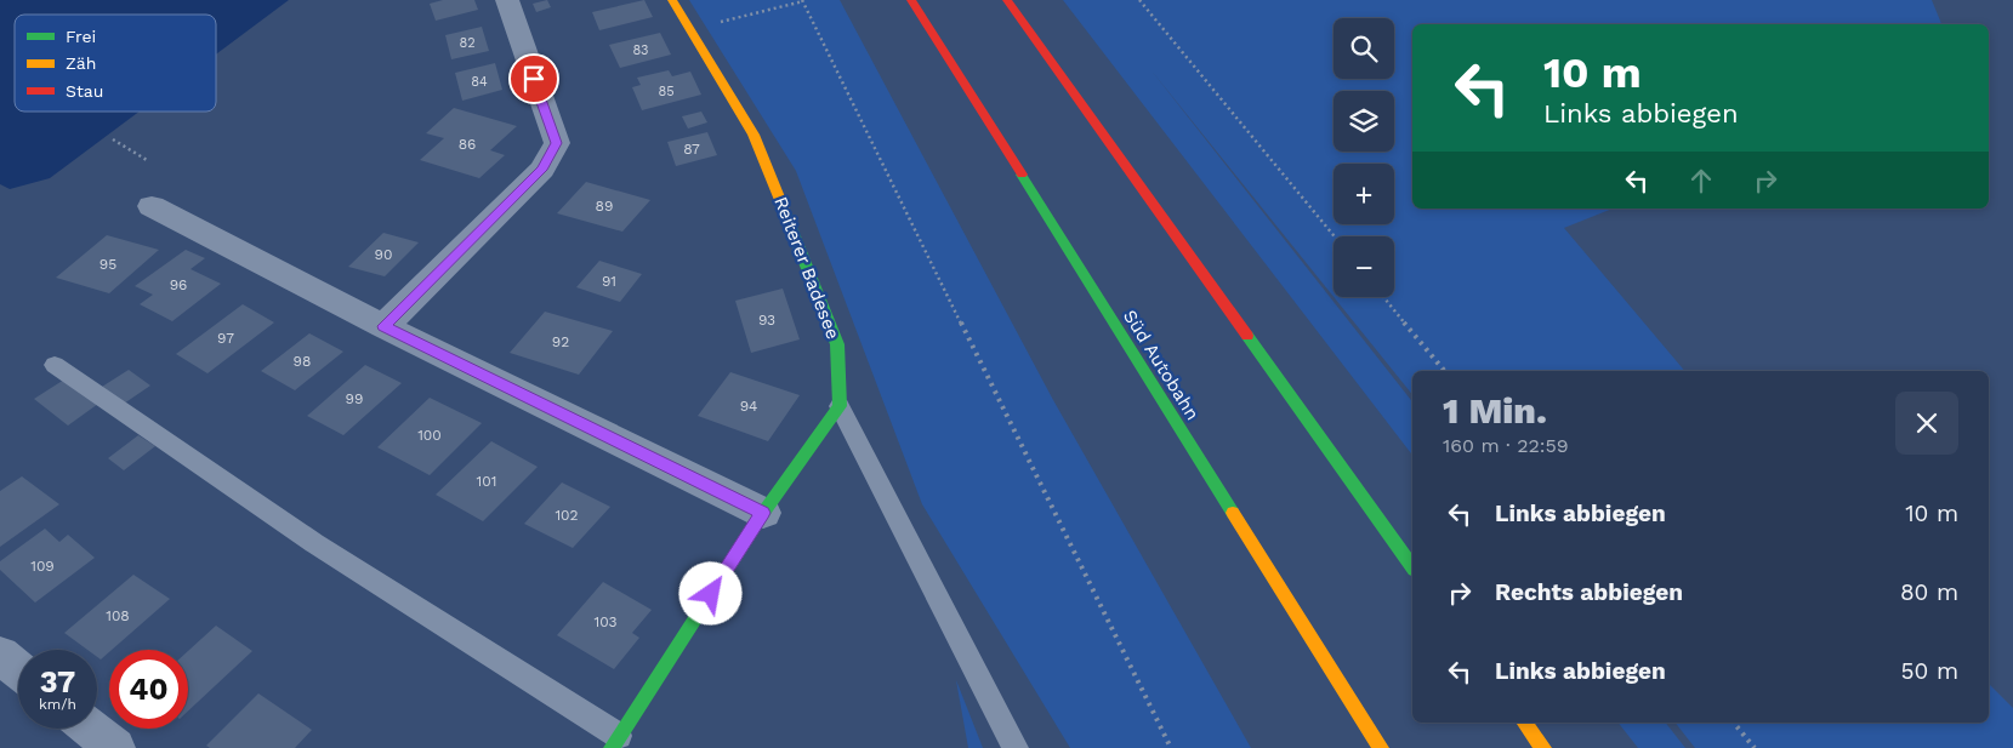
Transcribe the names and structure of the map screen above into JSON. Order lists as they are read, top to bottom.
{
  "streets": {
    "main road": ["Reiterer Badesee", "Süd Autobahn"]
  },
  "house_numbers": [
    "82",
    "83",
    "84",
    "85",
    "86",
    "87",
    "89",
    "90",
    "95",
    "91",
    "96",
    "93",
    "97",
    "92",
    "98",
    "99",
    "94",
    "100",
    "101",
    "102",
    "109",
    "108",
    "103"
  ],
  "legend": ["Frei", "Zäh", "Stau"],
  "page": {
    "map_buttons": ["+", "−"],
    "turn": ["10 m", "Links abbiegen"],
    "heading": ["1 Min.", "160 m · 22:59"],
    "list": [
      {
        "name": "Links abbiegen",
        "value": "10 m"
      },
      {
        "name": "Rechts abbiegen",
        "value": "80 m"
      },
      {
        "name": "Links abbiegen",
        "value": "50 m"
      }
    ],
    "speed": "37 km/h",
    "limit": "40"
  }
}
